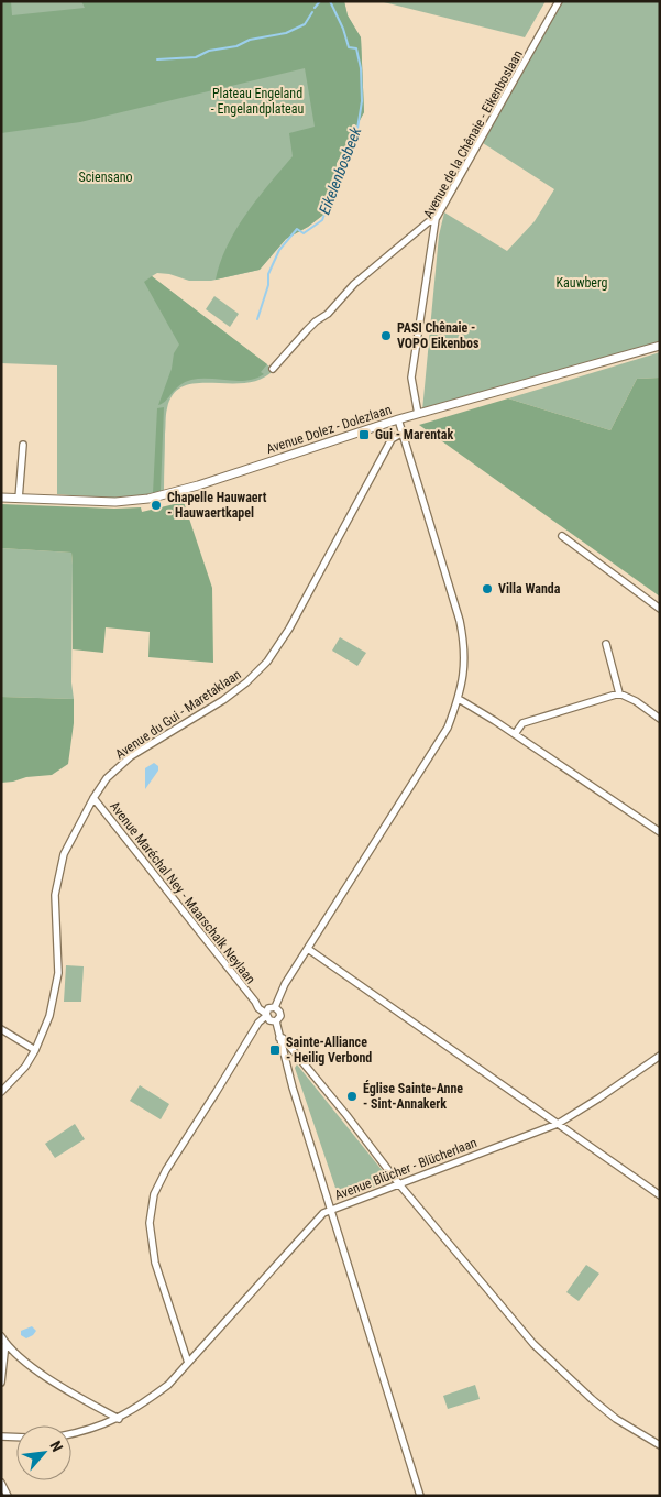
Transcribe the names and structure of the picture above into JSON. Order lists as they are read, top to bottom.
{
  "streets": {
    "street": [
      "Avenue de la Chênaie - Eikenboslaan",
      "Avenue Dolez - Dolezlaan",
      "Avenue du Gui - Maretaklaan",
      "Avenue Maréchal Ney - Maarschalk Neylaan",
      "Avenue Blücher - Blücherlaan"
    ]
  },
  "crossings": [
    ["Avenue de la Chênaie - Eikenboslaan", "Avenue Dolez - Dolezlaan"],
    ["Avenue du Gui - Maretaklaan", "Avenue Maréchal Ney - Maarschalk Neylaan"]
  ],
  "water": ["Eikelenbosbeek"],
  "parks": ["Plateau Engeland - Engelandplateau", "Sciensano", "Kauwberg"],
  "places": {
    "other": [
      "PASI Chênaie - VOPO Eikenbos",
      "Chapelle Hauwaert - Hauwaertkapel",
      "Villa Wanda",
      "Église Sainte-Anne - Sint-Annakerk"
    ],
    "transit": ["Gui - Marentak", "Sainte-Alliance - Heilig Verbond"]
  },
  "north": "top right"
}
